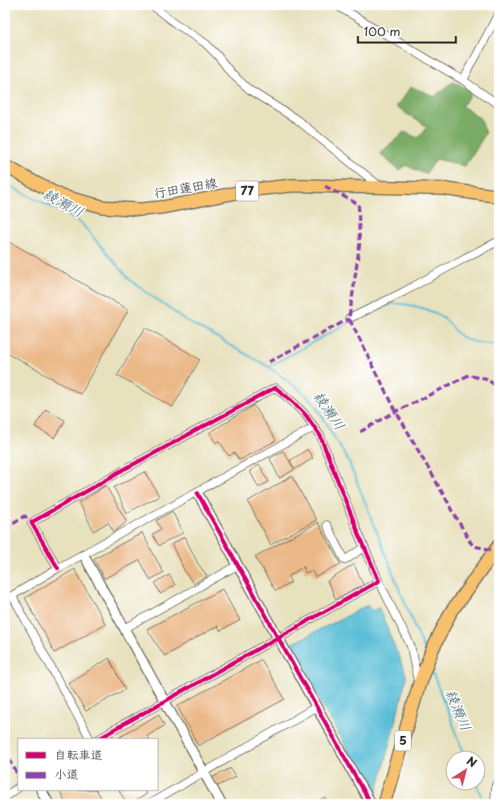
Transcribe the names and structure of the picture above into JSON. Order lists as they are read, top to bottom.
{
  "streets": {
    "main road": ["行田蓮田線", "77", "5"]
  },
  "water": ["綾瀬川"],
  "legend": ["自転車道", "小道"],
  "scale_bar": "100 m",
  "north": "top right"
}
